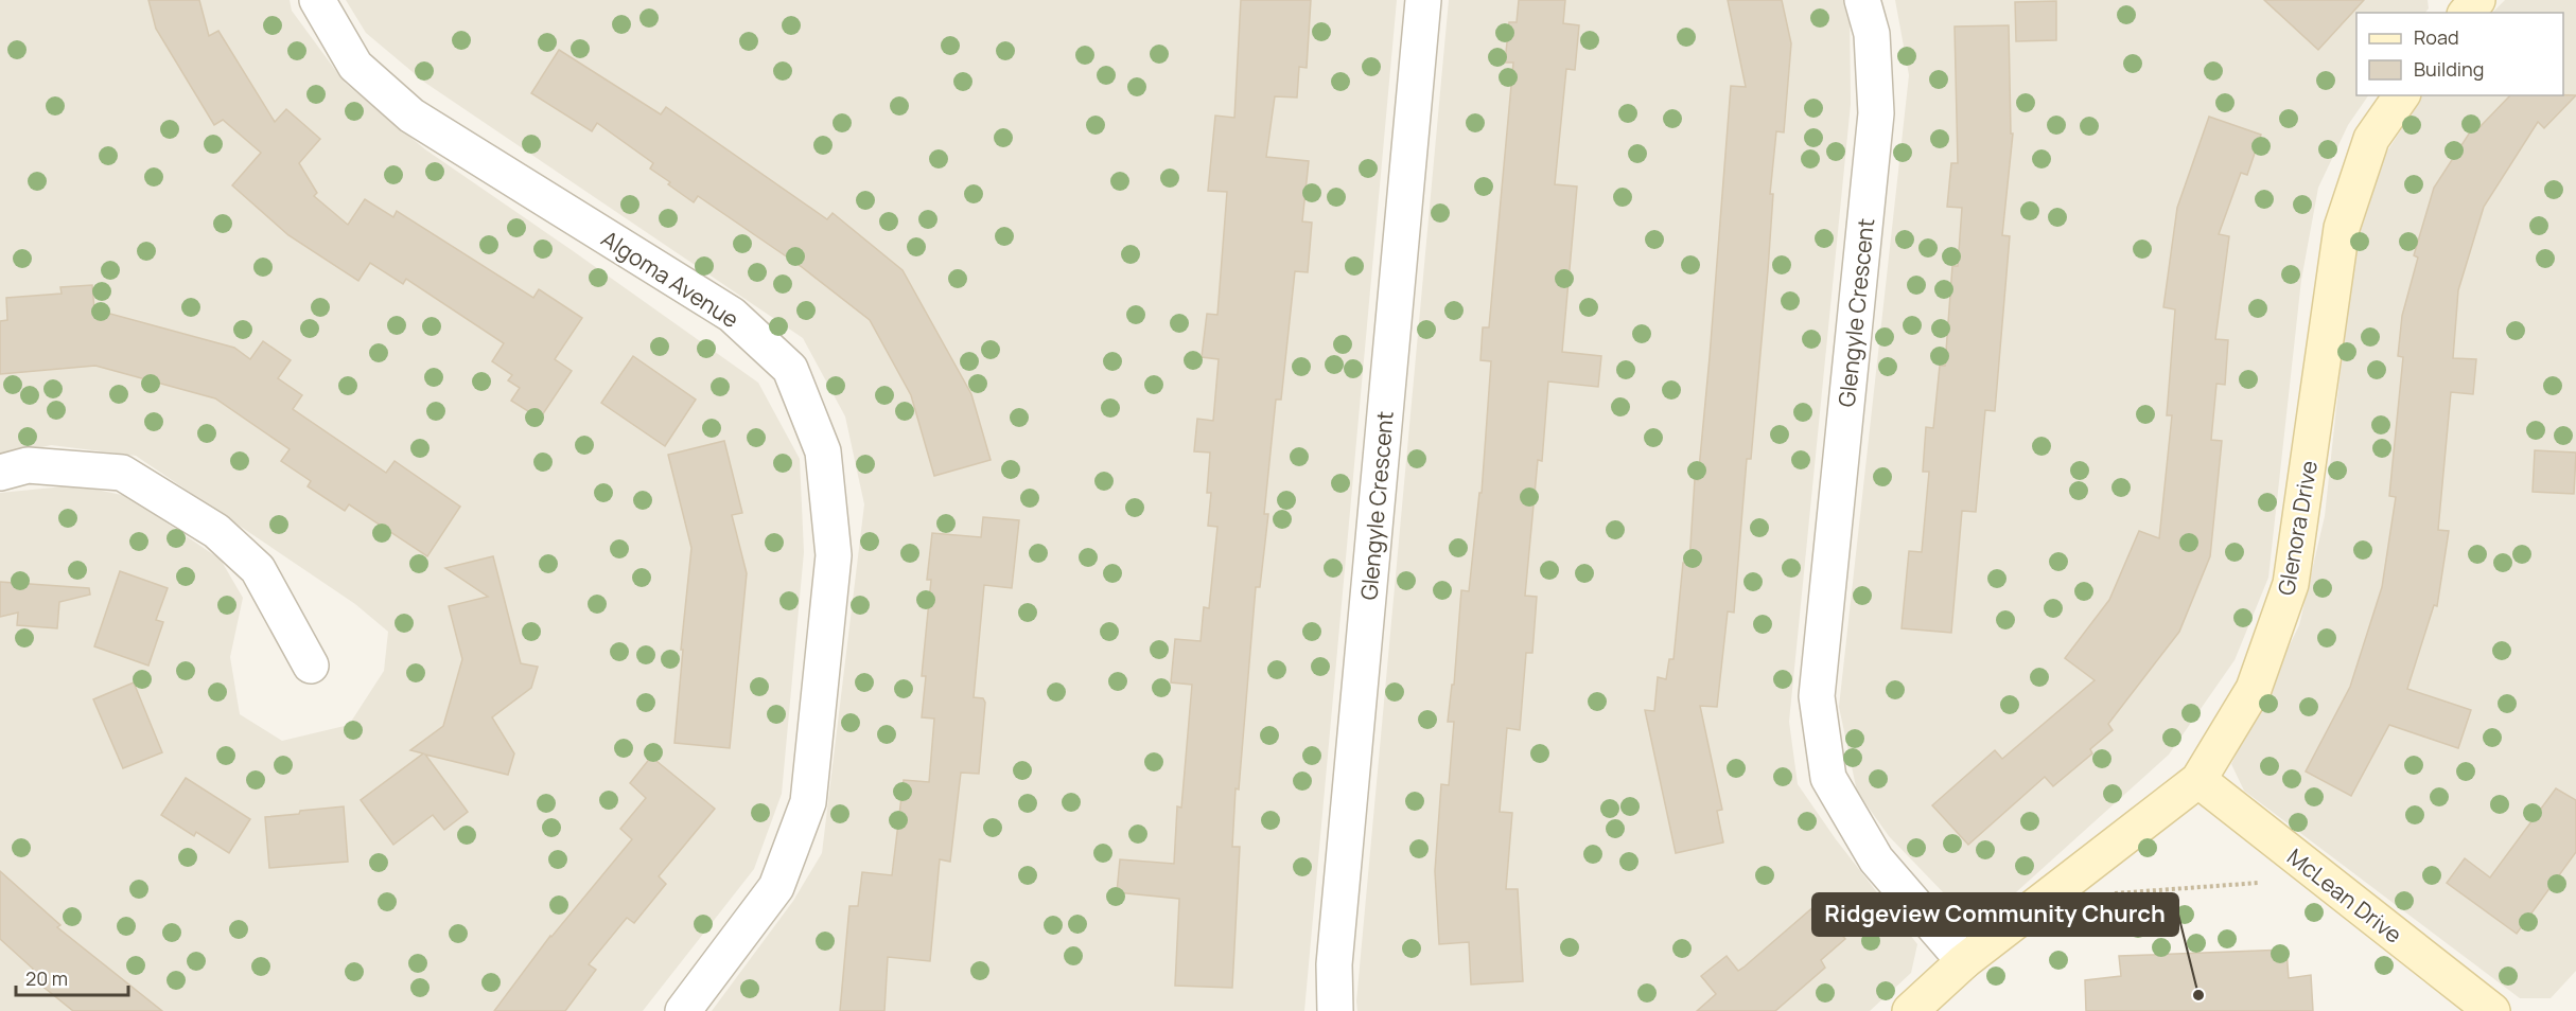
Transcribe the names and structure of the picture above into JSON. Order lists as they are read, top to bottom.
{
  "streets": {
    "street": [
      "Algoma Avenue",
      "Glengyle Crescent",
      "Glenora Drive",
      "McLean Drive"
    ]
  },
  "crossings": [
    ["Glengyle Crescent", "Glenora Drive"],
    ["Glenora Drive", "McLean Drive"]
  ],
  "places": ["Ridgeview Community Church"],
  "legend": ["Road", "Building"],
  "scale_bar": "20 m"
}
